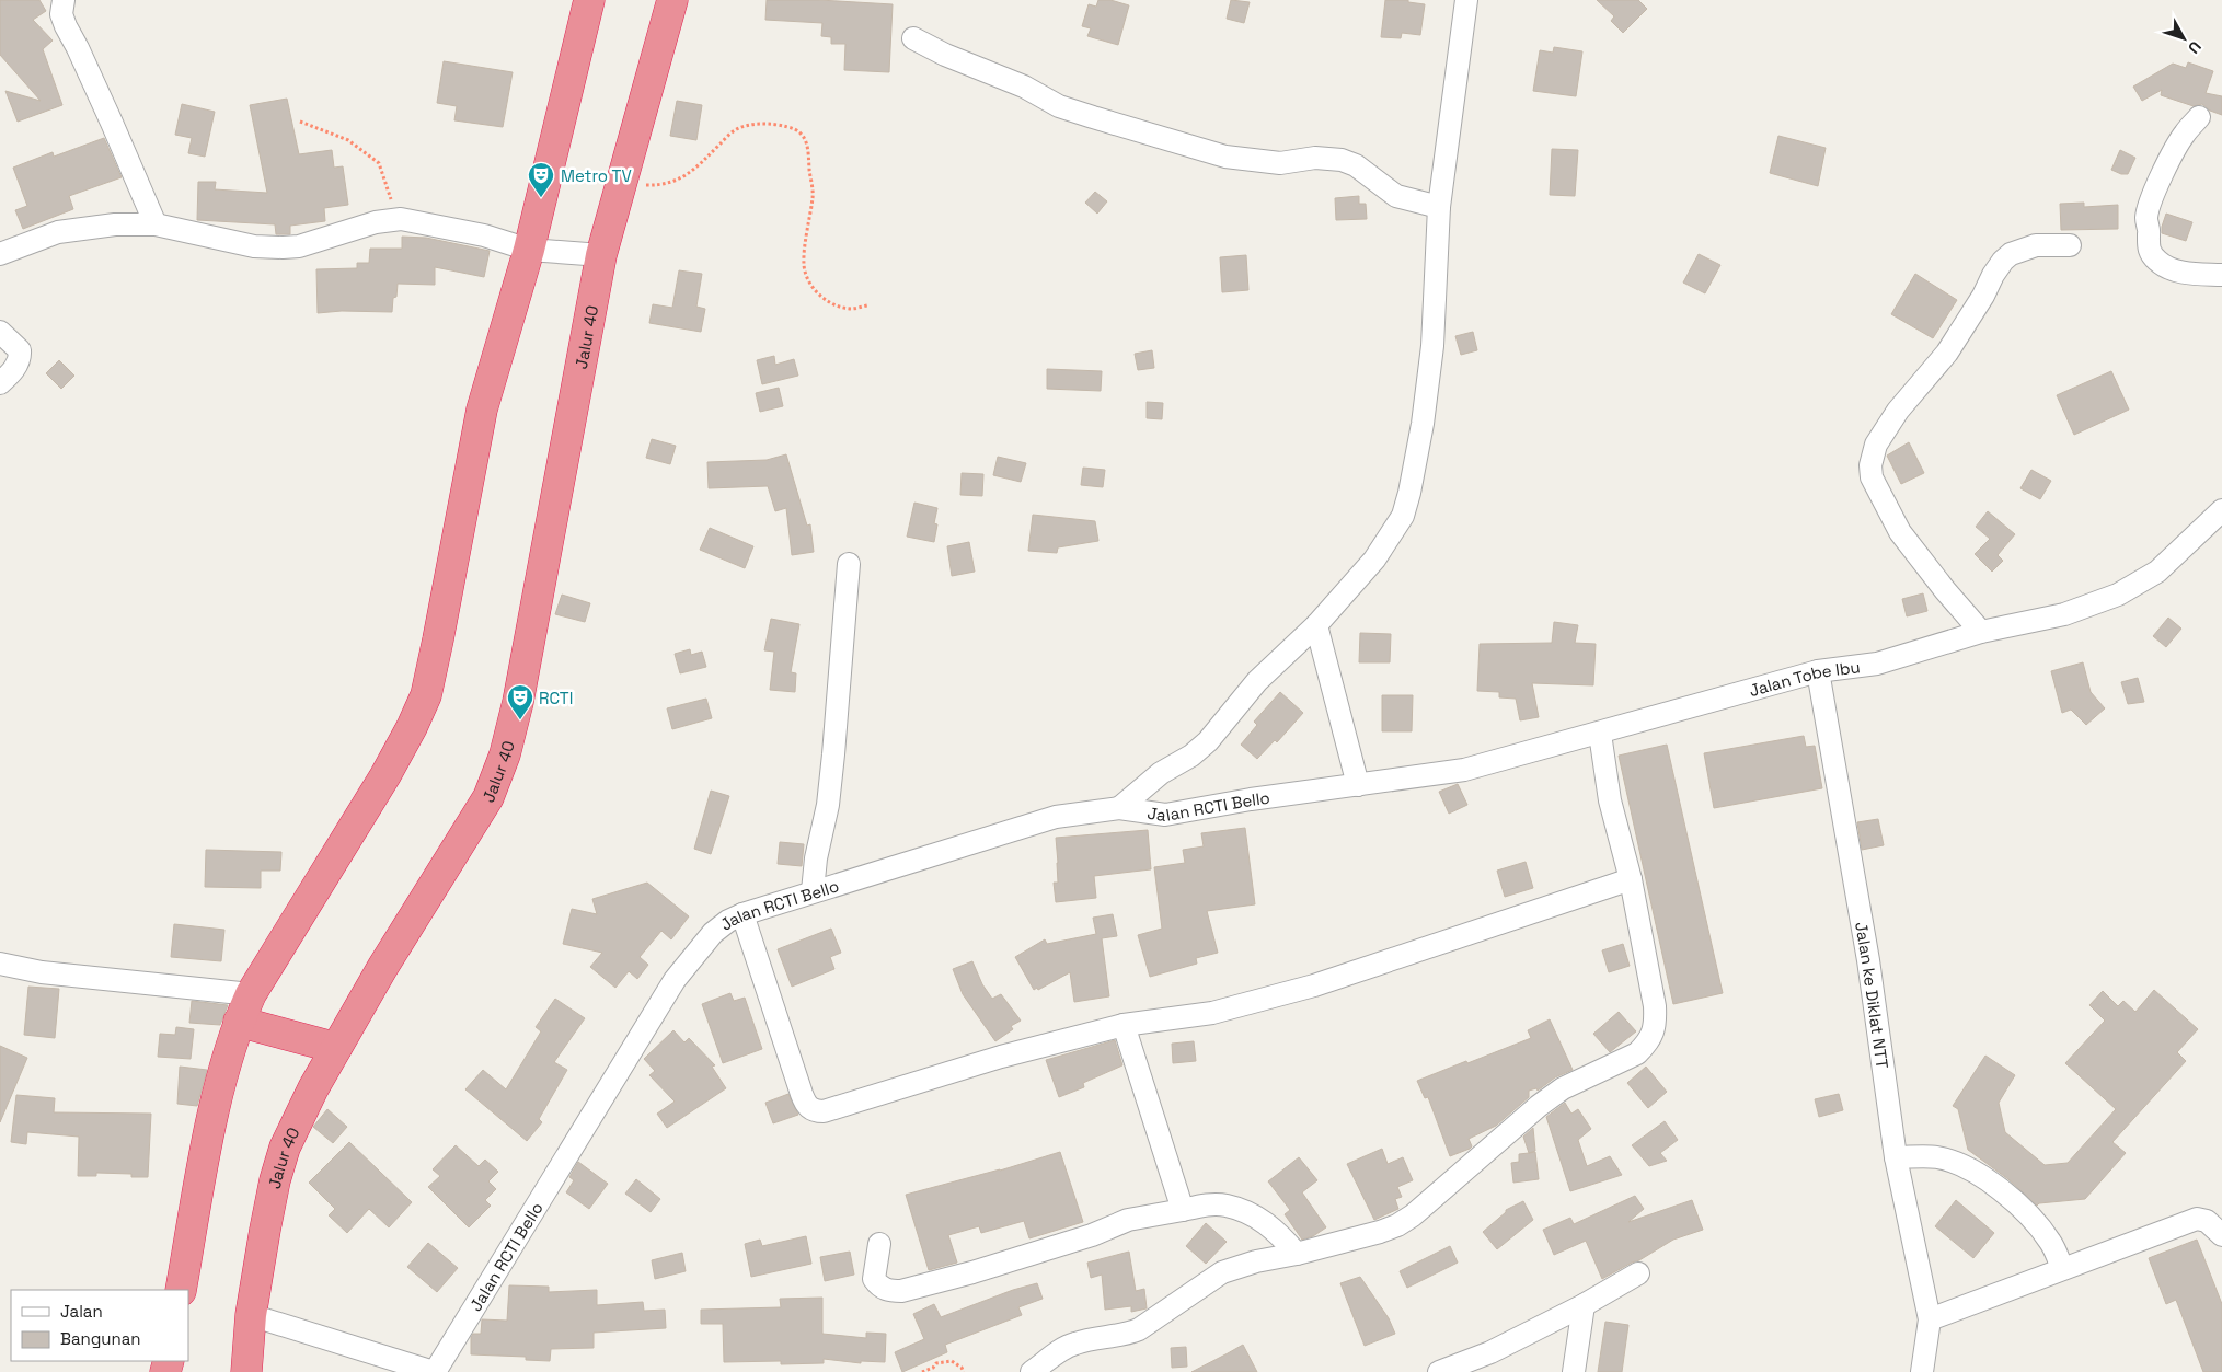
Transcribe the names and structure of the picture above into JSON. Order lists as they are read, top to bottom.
{
  "streets": {
    "highway": ["Jalur 40"],
    "street": ["Jalan Tobe Ibu", "Jalan RCTI Bello", "Jalan ke Diklat NTT"]
  },
  "crossings": [
    ["Jalan Tobe Ibu", "Jalan RCTI Bello"],
    ["Jalan Tobe Ibu", "Jalan ke Diklat NTT"]
  ],
  "places": {
    "theatre": ["Metro TV", "RCTI"]
  },
  "legend": ["Jalan", "Bangunan"],
  "north": "bottom right"
}
